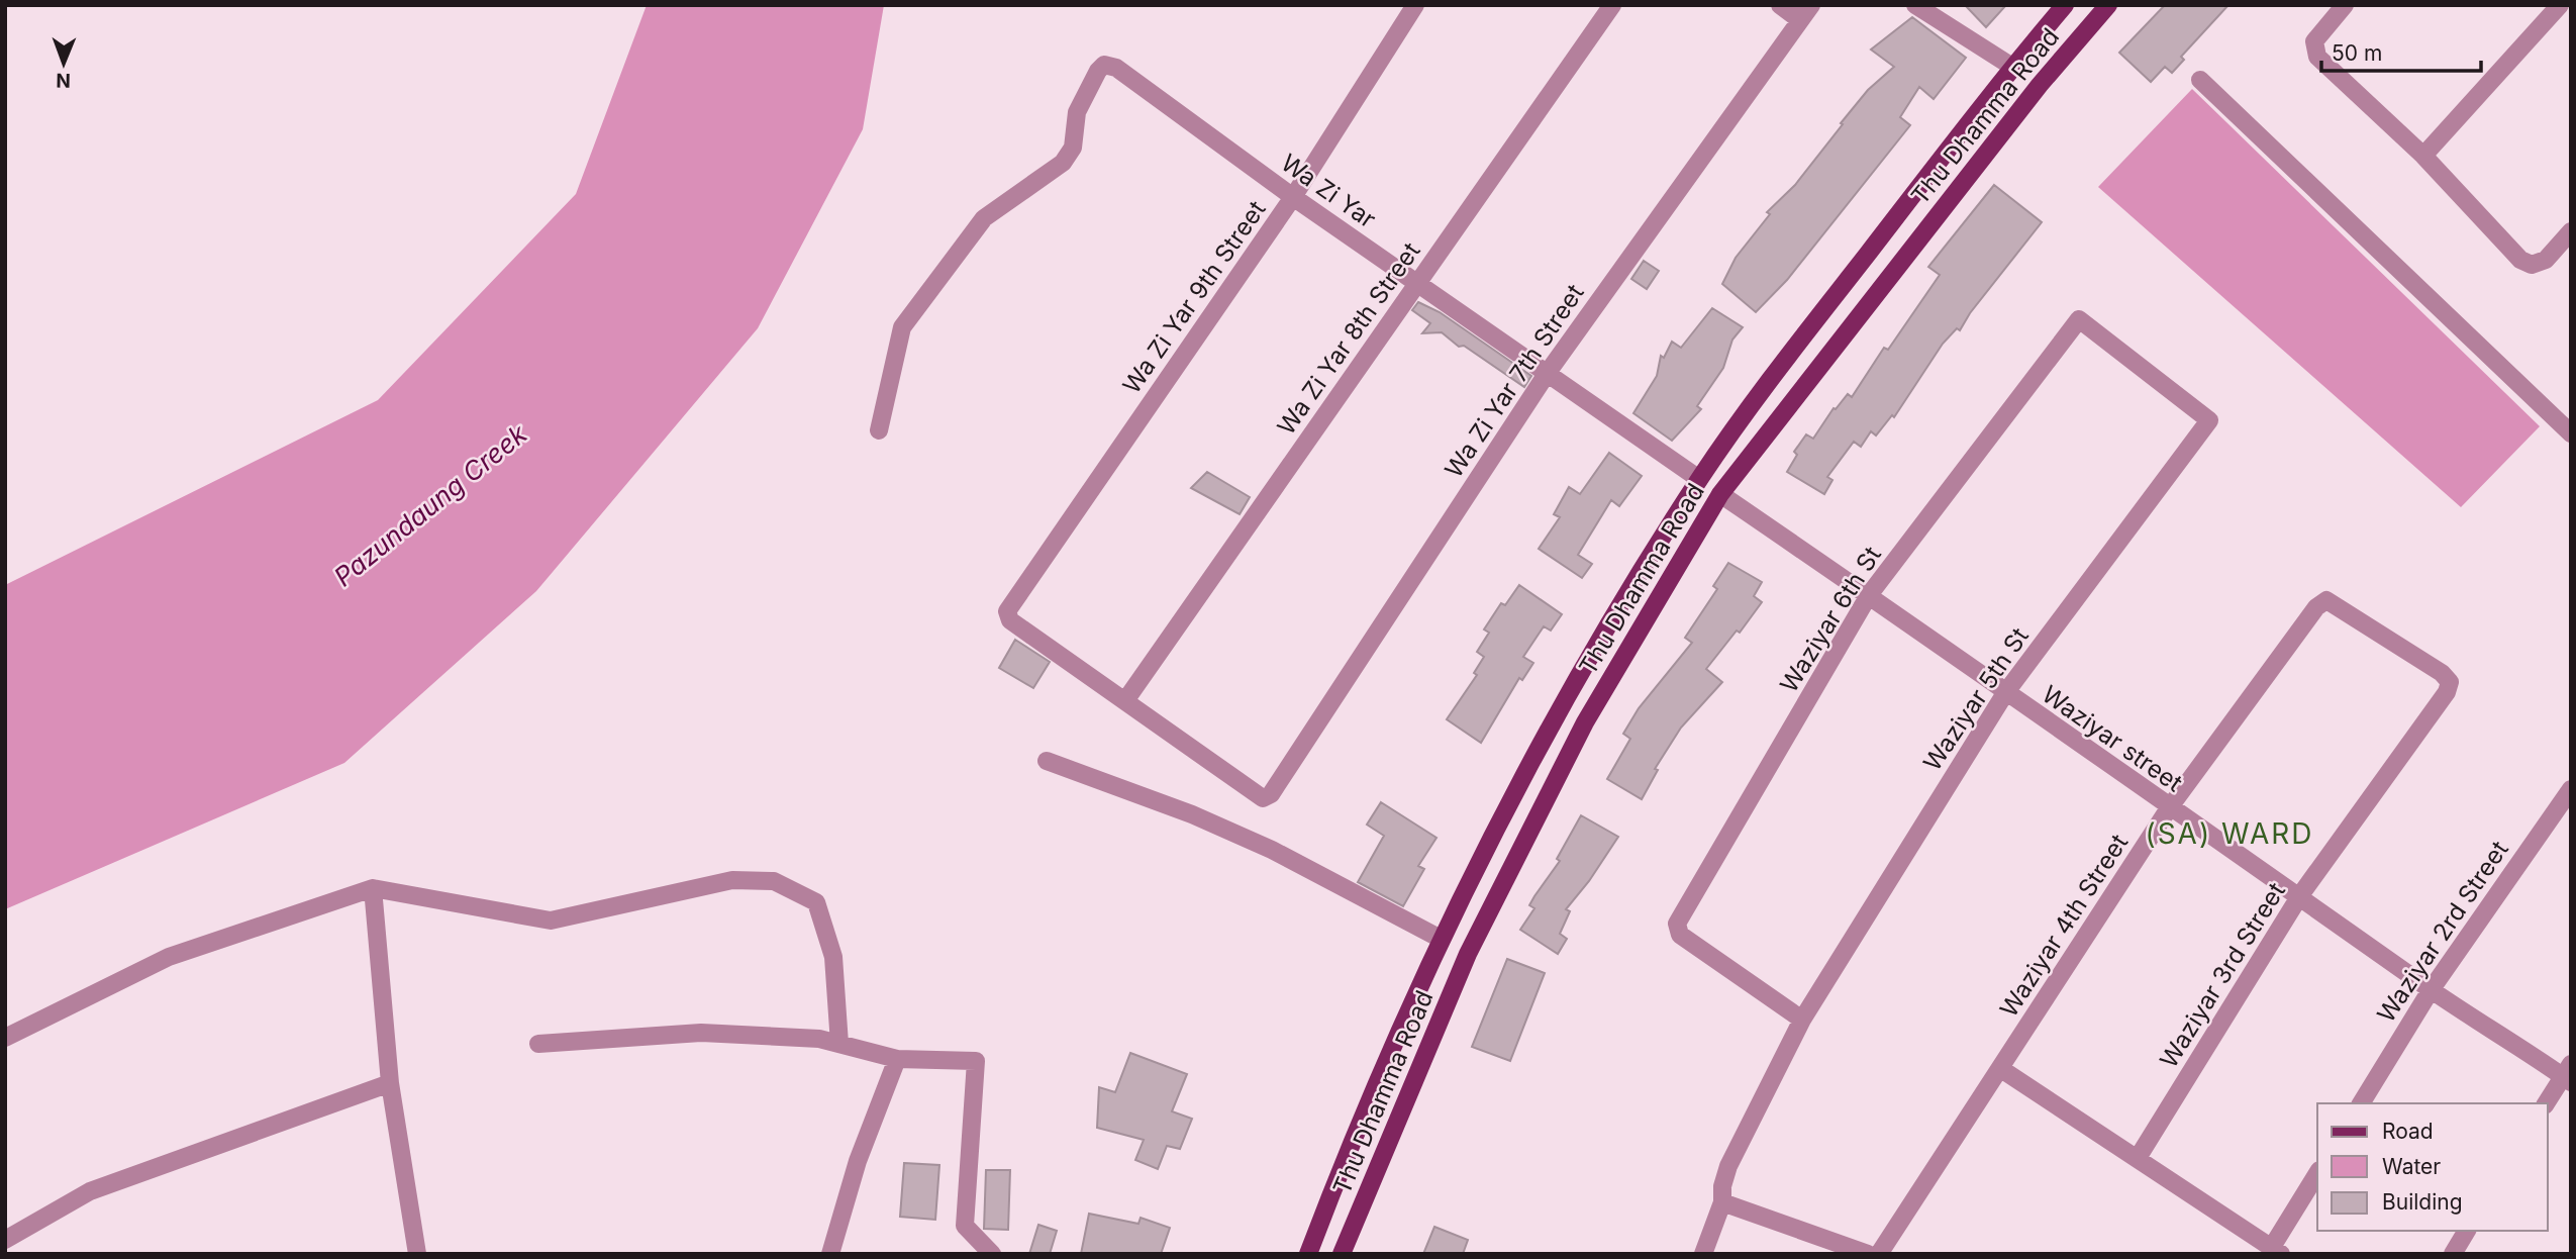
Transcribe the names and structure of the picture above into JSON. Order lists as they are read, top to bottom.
{
  "streets": {
    "main road": ["Thu Dhamma Road", "Waziyar street"],
    "street": [
      "Wa Zi Yar",
      "Wa Zi Yar 9th Street",
      "Wa Zi Yar 8th Street",
      "Wa Zi Yar 7th Street",
      "Waziyar 6th St",
      "Waziyar 5th St",
      "Waziyar 4th Street",
      "Waziyar 2rd Street",
      "Waziyar 3rd Street"
    ]
  },
  "crossings": [
    ["Thu Dhamma Road", "Wa Zi Yar"],
    ["Thu Dhamma Road", "Waziyar street"],
    ["Wa Zi Yar", "Wa Zi Yar 9th Street"],
    ["Wa Zi Yar", "Wa Zi Yar 8th Street"],
    ["Wa Zi Yar", "Wa Zi Yar 7th Street"],
    ["Wa Zi Yar", "Waziyar street"],
    ["Wa Zi Yar 9th Street", "Wa Zi Yar 8th Street"],
    ["Wa Zi Yar 9th Street", "Wa Zi Yar 7th Street"],
    ["Wa Zi Yar 8th Street", "Wa Zi Yar 7th Street"],
    ["Waziyar 6th St", "Waziyar 5th St"],
    ["Waziyar 6th St", "Waziyar street"],
    ["Waziyar 5th St", "Waziyar street"],
    ["Waziyar street", "Waziyar 4th Street"],
    ["Waziyar street", "Waziyar 2rd Street"],
    ["Waziyar street", "Waziyar 3rd Street"],
    ["Waziyar 4th Street", "Waziyar 3rd Street"]
  ],
  "districts": ["(SA) WARD"],
  "water": ["Pazundaung Creek"],
  "legend": ["Road", "Water", "Building"],
  "scale_bar": "50 m",
  "north": "bottom"
}
